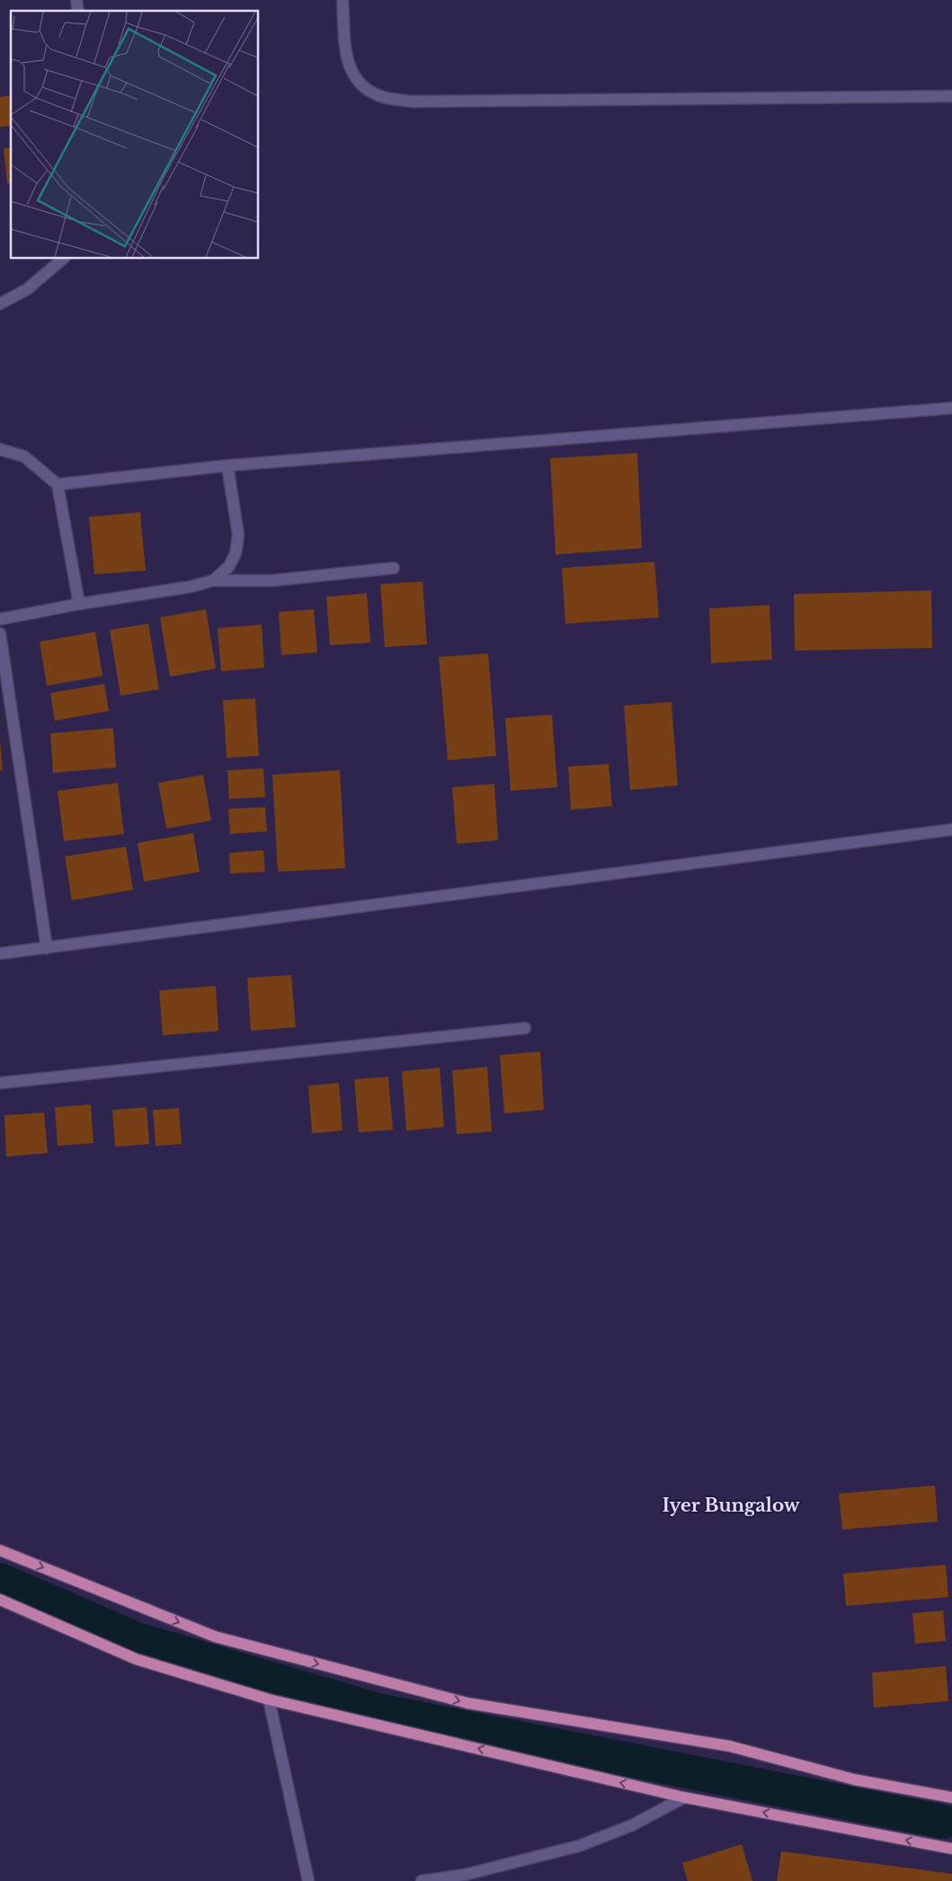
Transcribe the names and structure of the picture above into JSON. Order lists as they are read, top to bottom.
{
  "districts": ["Iyer Bungalow"]
}
